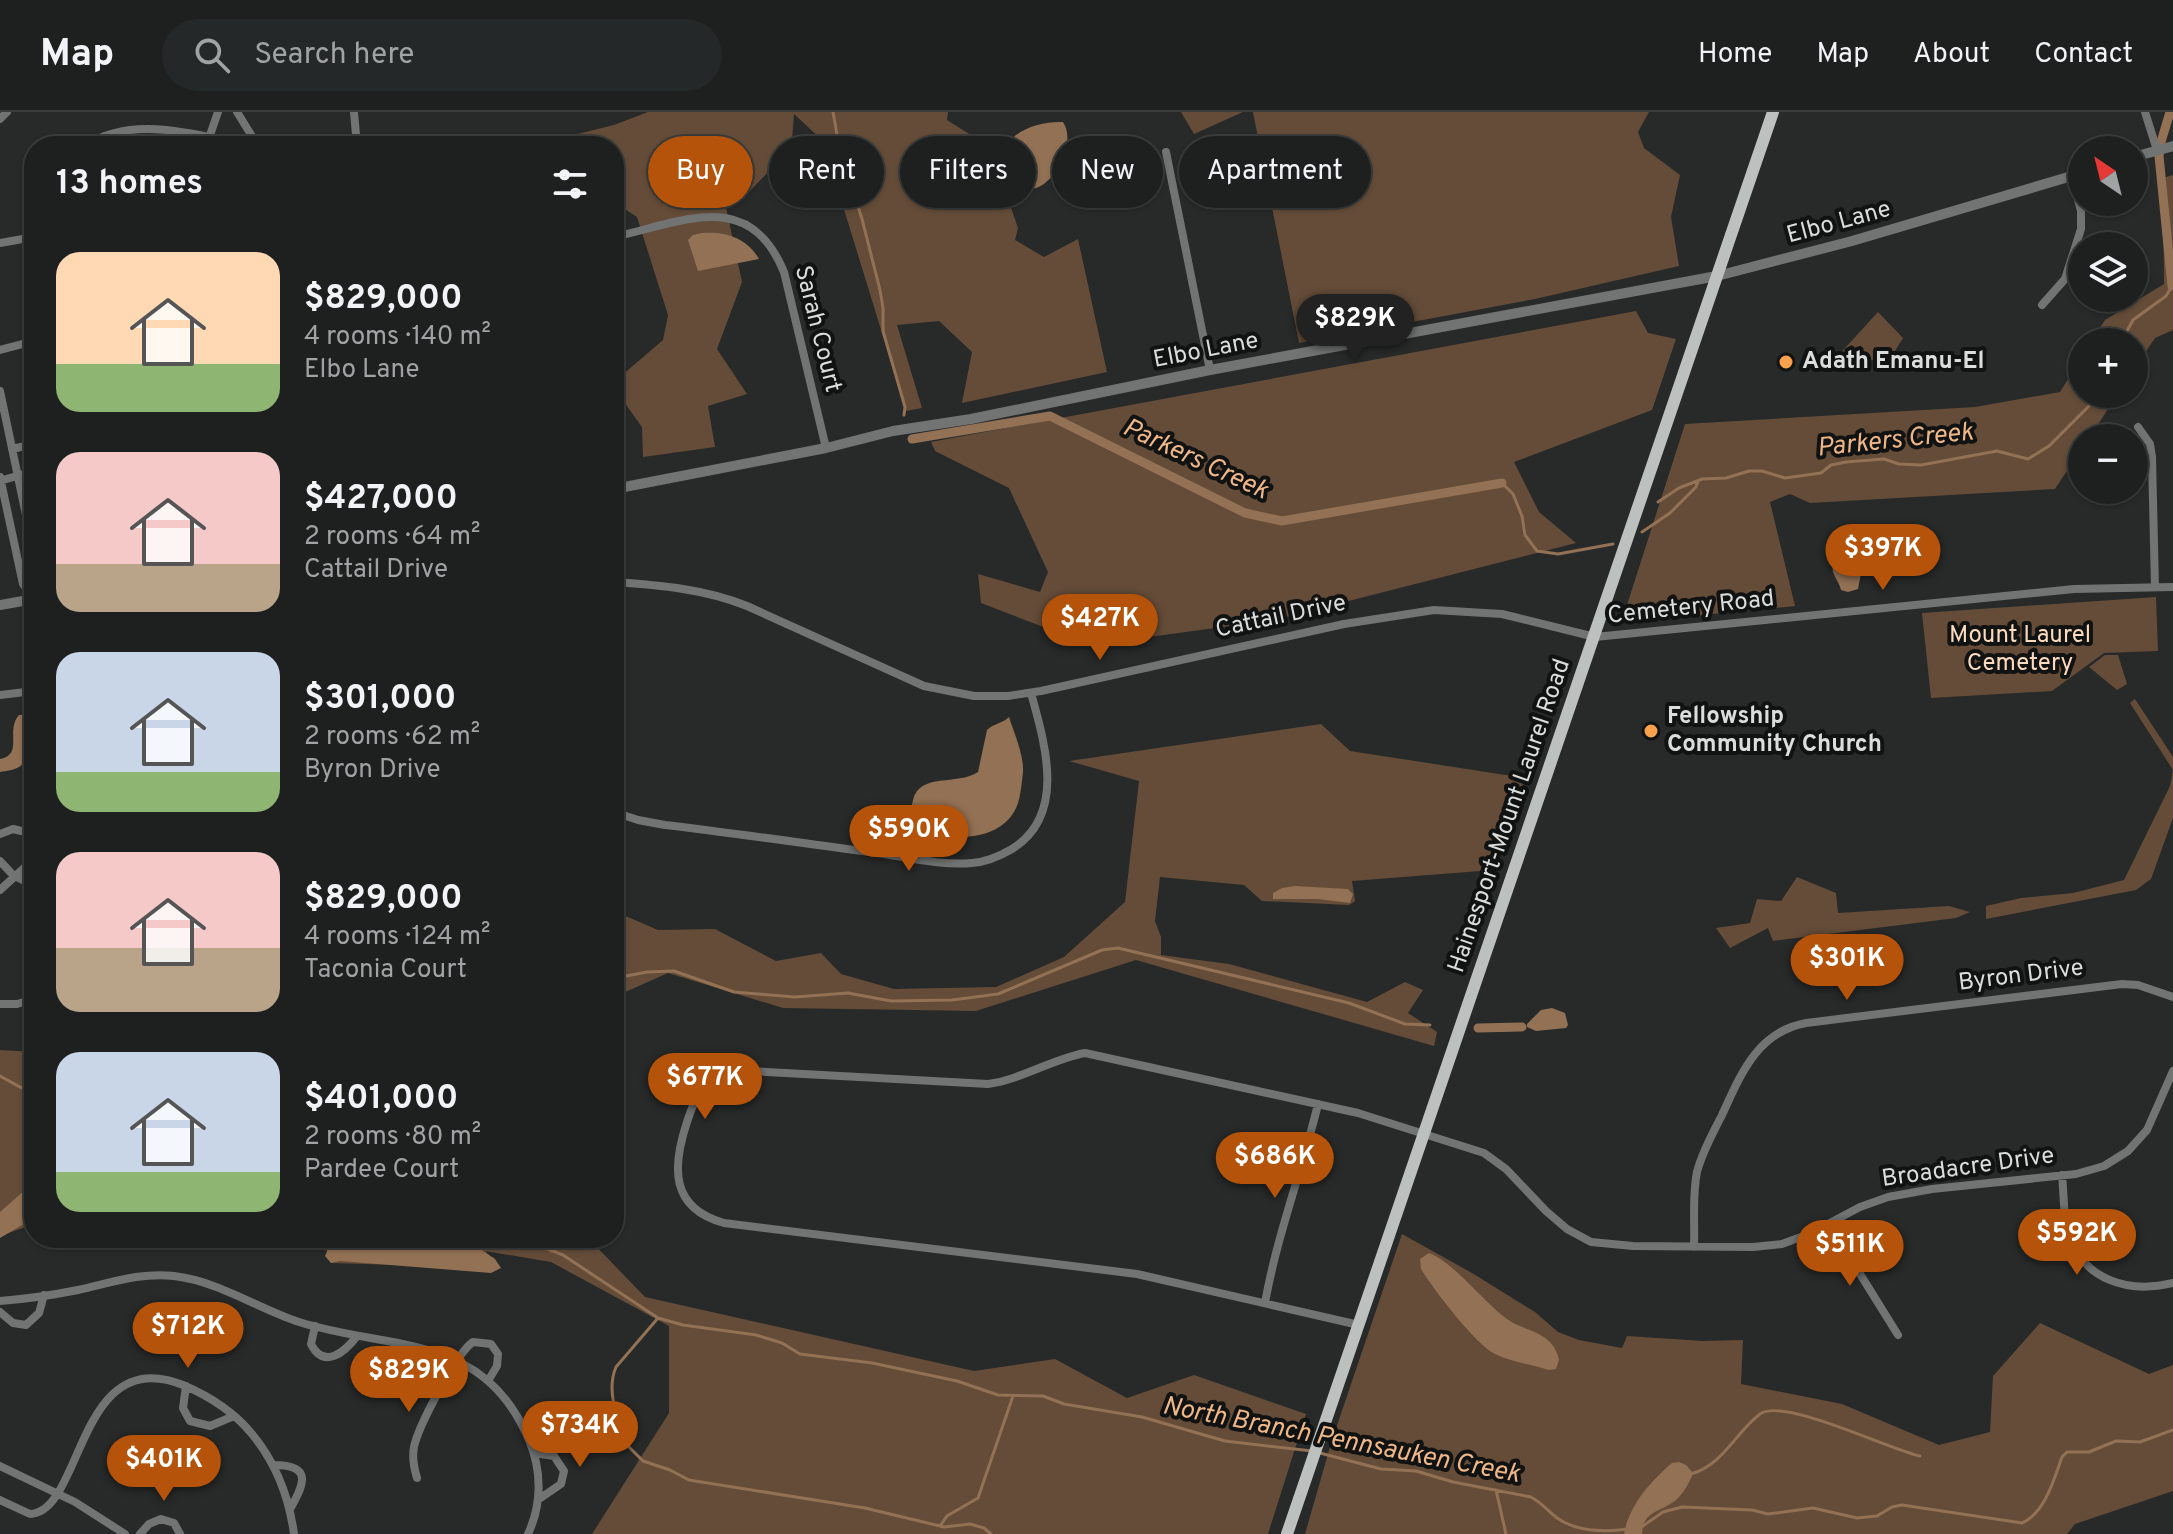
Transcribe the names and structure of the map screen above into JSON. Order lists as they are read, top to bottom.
{
  "streets": {
    "main road": ["Hainesport-Mount Laurel Road"],
    "street": [
      "Elbo Lane",
      "Sarah Court",
      "Cemetery Road",
      "Cattail Drive",
      "Byron Drive",
      "Broadacre Drive"
    ]
  },
  "crossings": [
    ["Elbo Lane", "Sarah Court"],
    ["Elbo Lane", "Hainesport-Mount Laurel Road"],
    ["Cemetery Road", "Cattail Drive"],
    ["Cemetery Road", "Hainesport-Mount Laurel Road"],
    ["Cattail Drive", "Hainesport-Mount Laurel Road"],
    ["Hainesport-Mount Laurel Road", "Broadacre Drive"],
    ["Byron Drive", "Broadacre Drive"]
  ],
  "water": ["Parkers Creek", "North Branch Pennsauken Creek"],
  "parks": ["Mount Laurel Cemetery"],
  "places": ["Adath Emanu-El", "Fellowship Community Church"],
  "north": "top left",
  "page": {
    "header": "Map",
    "search": "Search here",
    "nav": [
      "Home",
      "Map",
      "About",
      "Contact"
    ],
    "map_buttons": ["+", "−"],
    "chip": [
      "Buy",
      "Rent",
      "Filters",
      "New",
      "Apartment"
    ],
    "heading": "13 homes",
    "list": [
      {
        "name": "$829,000",
        "note": "4 rooms · 140 m² · Elbo Lane"
      },
      {
        "name": "$427,000",
        "note": "2 rooms · 64 m² · Cattail Drive"
      },
      {
        "name": "$301,000",
        "note": "2 rooms · 62 m² · Byron Drive"
      },
      {
        "name": "$829,000",
        "note": "4 rooms · 124 m² · Taconia Court"
      },
      {
        "name": "$401,000",
        "note": "2 rooms · 80 m² · Pardee Court"
      }
    ],
    "price": [
      "$829K",
      "$397K",
      "$427K",
      "$590K",
      "$301K",
      "$677K",
      "$686K",
      "$592K",
      "$511K",
      "$712K",
      "$829K",
      "$734K",
      "$401K"
    ]
  }
}
